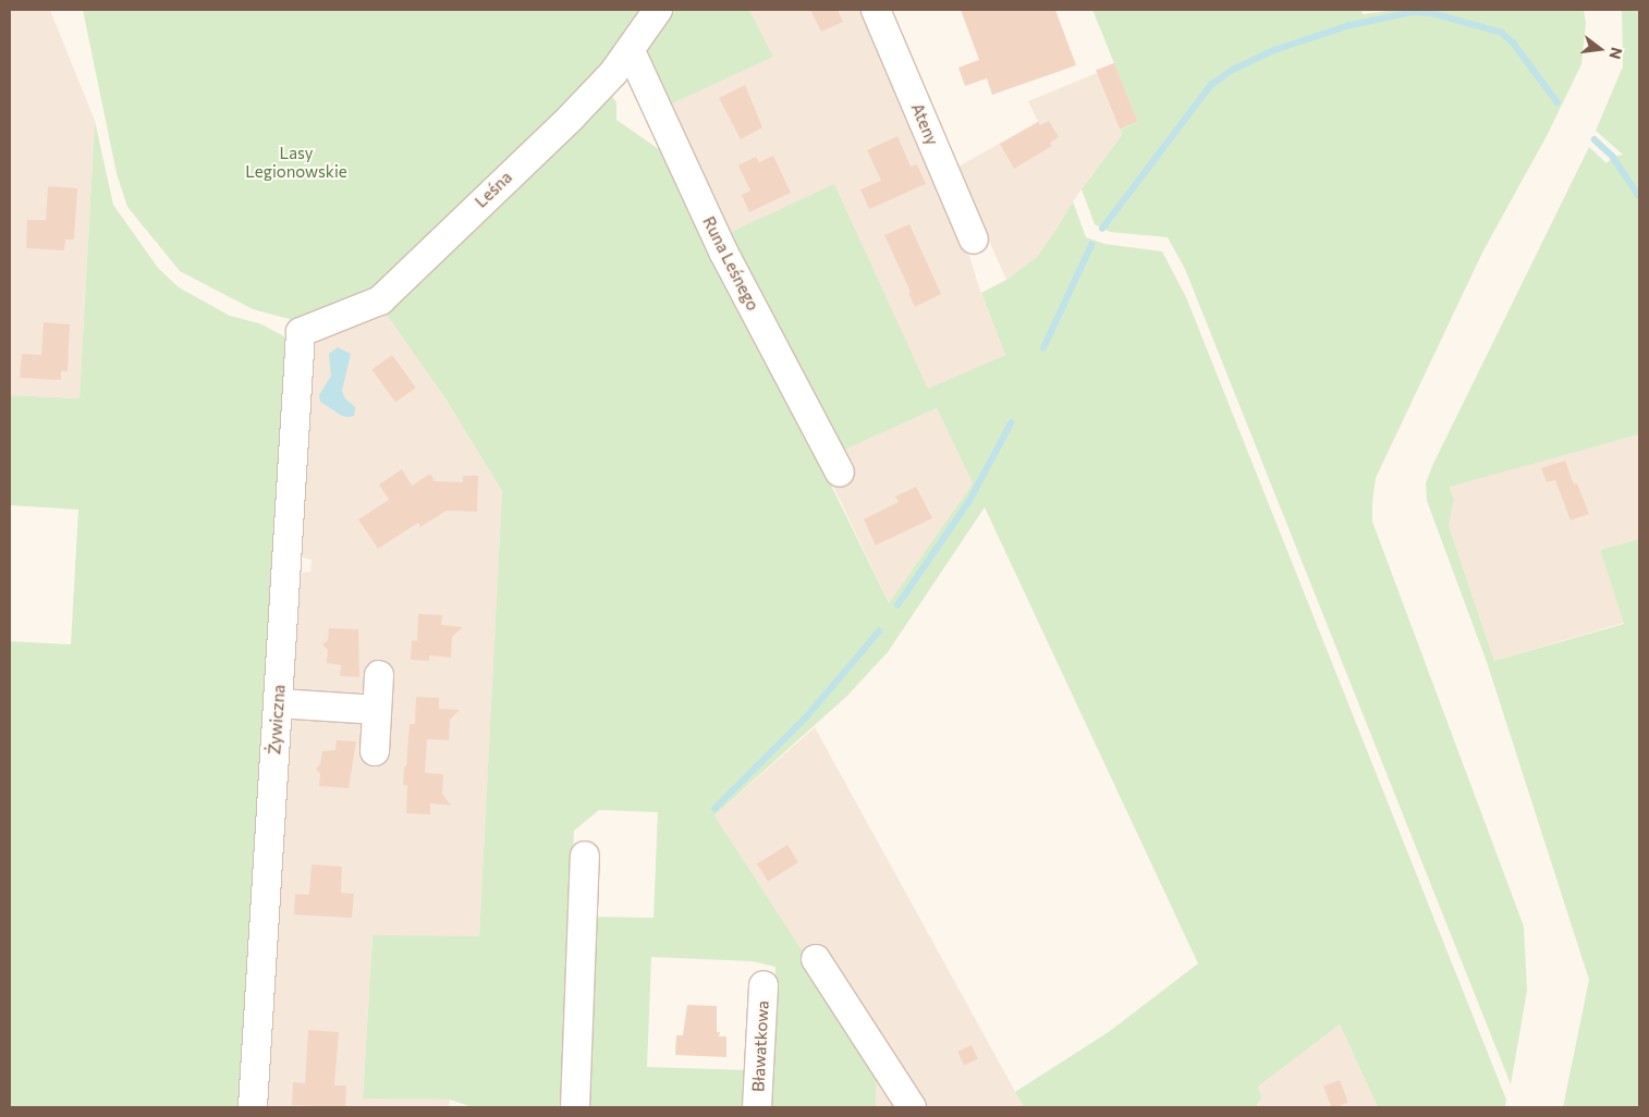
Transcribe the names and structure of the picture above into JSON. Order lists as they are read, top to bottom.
{
  "streets": {
    "street": [
      "Ateny",
      "Leśna",
      "Runa Leśnego",
      "Żywiczna",
      "Bławatkowa"
    ]
  },
  "crossings": [
    ["Leśna", "Runa Leśnego"],
    ["Leśna", "Żywiczna"]
  ],
  "parks": ["Lasy Legionowskie"],
  "north": "right"
}
